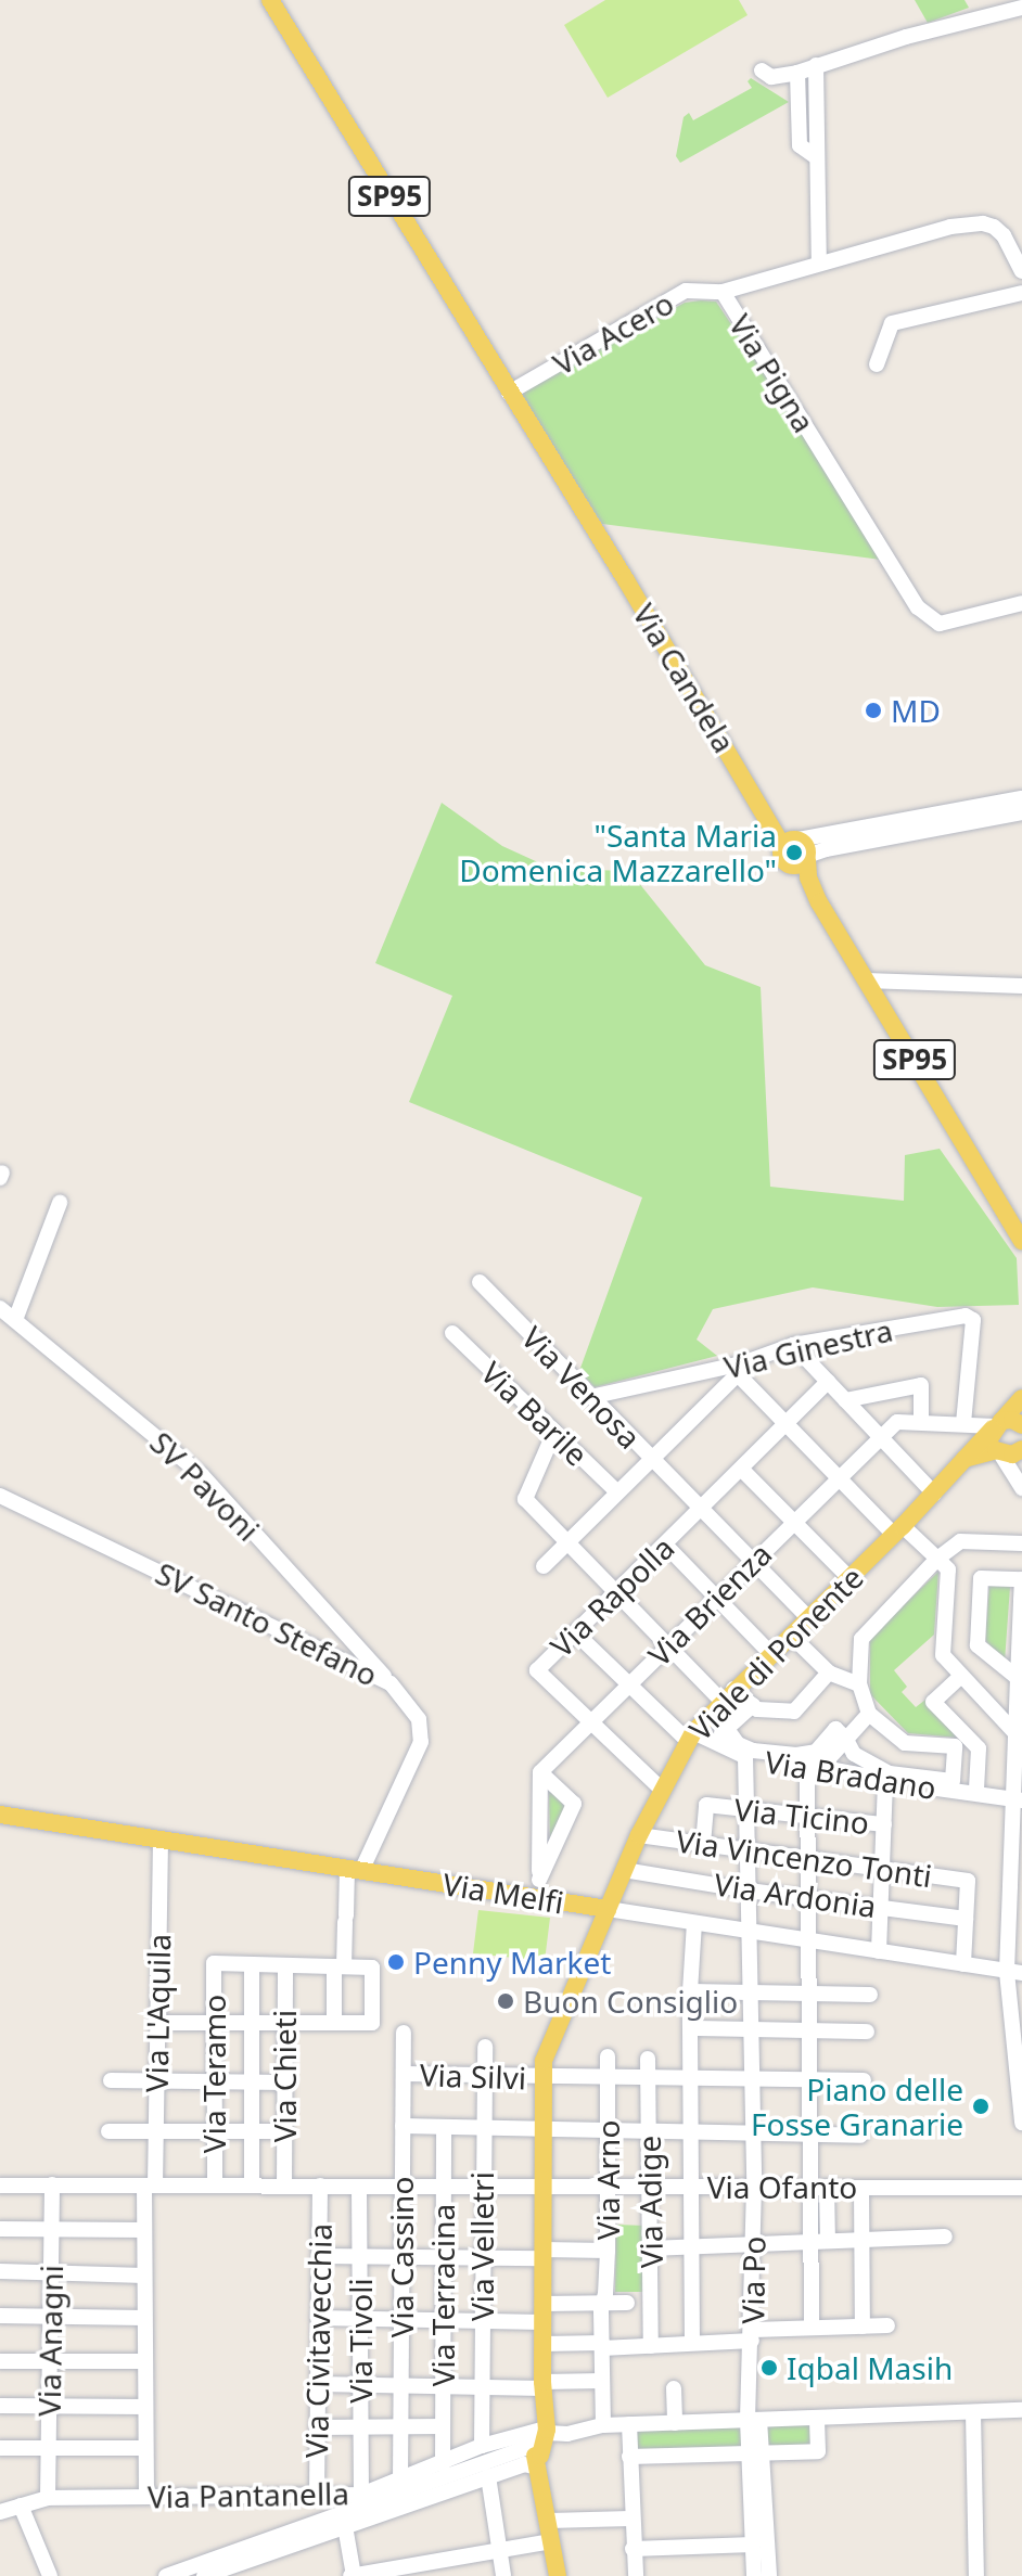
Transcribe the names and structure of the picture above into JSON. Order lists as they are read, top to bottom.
{
  "streets": {
    "main road": [
      "SP95",
      "Via Candela",
      "Viale di Ponente",
      "Via Melfi"
    ],
    "street": [
      "Via Acero",
      "Via Pigna",
      "Via Ginestra",
      "Via Venosa",
      "Via Barile",
      "SV Pavoni",
      "Via Rapolla",
      "Via Brienza",
      "SV Santo Stefano",
      "Via Bradano",
      "Via Ticino",
      "Via Vincenzo Tonti",
      "Via Ardonia",
      "Via L'Aquila",
      "Via Teramo",
      "Via Chieti",
      "Via Silvi",
      "Via Arno",
      "Via Ofanto",
      "Via Adige",
      "Via Velletri",
      "Via Cassino",
      "Via Po",
      "Via Terracina",
      "Via Anagni",
      "Via Civitavecchia",
      "Via Tivoli",
      "Via Pantanella"
    ]
  },
  "crossings": [
    ["SP95", "Via Acero"],
    ["SP95", "Via Candela"],
    ["Via Acero", "Via Pigna"],
    ["Via Acero", "Via Candela"],
    ["Via Ginestra", "Via Venosa"],
    ["Via Venosa", "Via Rapolla"],
    ["Via Venosa", "Via Brienza"],
    ["SV Pavoni", "SV Santo Stefano"],
    ["Via Rapolla", "Via Brienza"],
    ["Via Rapolla", "Via Bradano"],
    ["Via Brienza", "Via Bradano"],
    ["SV Santo Stefano", "Via Melfi"],
    ["Viale di Ponente", "Via Bradano"],
    ["Viale di Ponente", "Via Vincenzo Tonti"],
    ["Viale di Ponente", "Via Melfi"],
    ["Viale di Ponente", "Via Ardonia"],
    ["Viale di Ponente", "Via Silvi"],
    ["Viale di Ponente", "Via Ofanto"],
    ["Viale di Ponente", "Via Pantanella"],
    ["Via Bradano", "Via Po"],
    ["Via Ticino", "Via Vincenzo Tonti"],
    ["Via Ticino", "Via Po"],
    ["Via Vincenzo Tonti", "Via Ardonia"],
    ["Via Vincenzo Tonti", "Via Po"],
    ["Via Melfi", "Via L'Aquila"],
    ["Via Melfi", "Via Po"],
    ["Via Ardonia", "Via Po"],
    ["Via L'Aquila", "Via Ofanto"],
    ["Via L'Aquila", "Via Pantanella"],
    ["Via Teramo", "Via Ofanto"],
    ["Via Chieti", "Via Ofanto"],
    ["Via Silvi", "Via Arno"],
    ["Via Silvi", "Via Adige"],
    ["Via Silvi", "Via Velletri"],
    ["Via Silvi", "Via Cassino"],
    ["Via Silvi", "Via Po"],
    ["Via Arno", "Via Ofanto"],
    ["Via Ofanto", "Via Adige"],
    ["Via Ofanto", "Via Velletri"],
    ["Via Ofanto", "Via Cassino"],
    ["Via Ofanto", "Via Po"],
    ["Via Ofanto", "Via Terracina"],
    ["Via Ofanto", "Via Anagni"],
    ["Via Ofanto", "Via Civitavecchia"],
    ["Via Ofanto", "Via Tivoli"],
    ["Via Velletri", "Via Pantanella"],
    ["Via Cassino", "Via Pantanella"],
    ["Via Terracina", "Via Pantanella"],
    ["Via Anagni", "Via Pantanella"],
    ["Via Civitavecchia", "Via Pantanella"],
    ["Via Tivoli", "Via Pantanella"]
  ],
  "places": [
    "MD",
    "\"Santa Maria Domenica Mazzarello\"",
    "Penny Market",
    "Buon Consiglio",
    "Piano delle Fosse Granarie",
    "Iqbal Masih"
  ]
}
